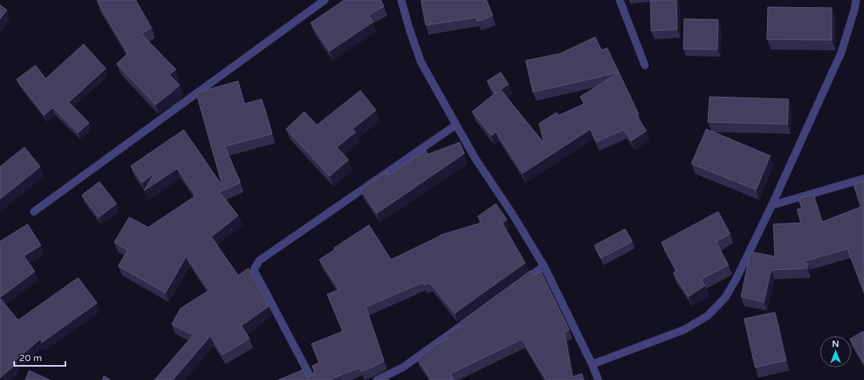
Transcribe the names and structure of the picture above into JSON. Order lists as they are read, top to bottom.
{
  "scale_bar": "20 m",
  "north": "top"
}
